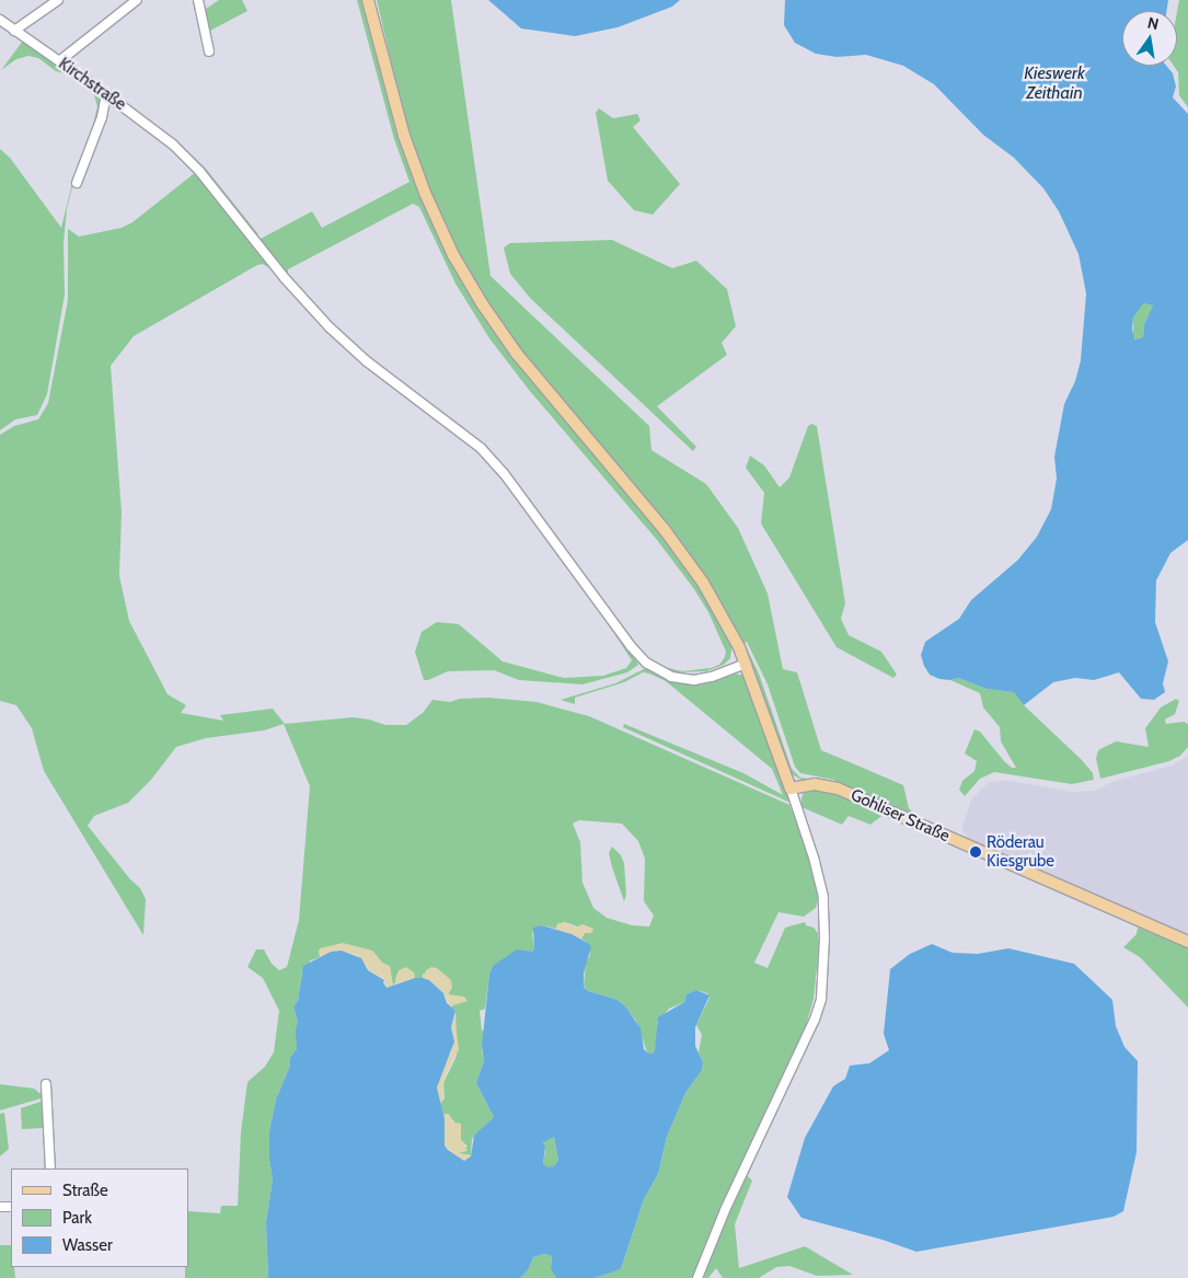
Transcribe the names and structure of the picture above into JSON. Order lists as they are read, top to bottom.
{
  "streets": {
    "main road": ["Gohliser Straße"],
    "street": ["Kirchstraße"]
  },
  "water": ["Kieswerk Zeithain"],
  "places": ["Röderau Kiesgrube"],
  "legend": ["Straße", "Park", "Wasser"],
  "north": "top"
}
